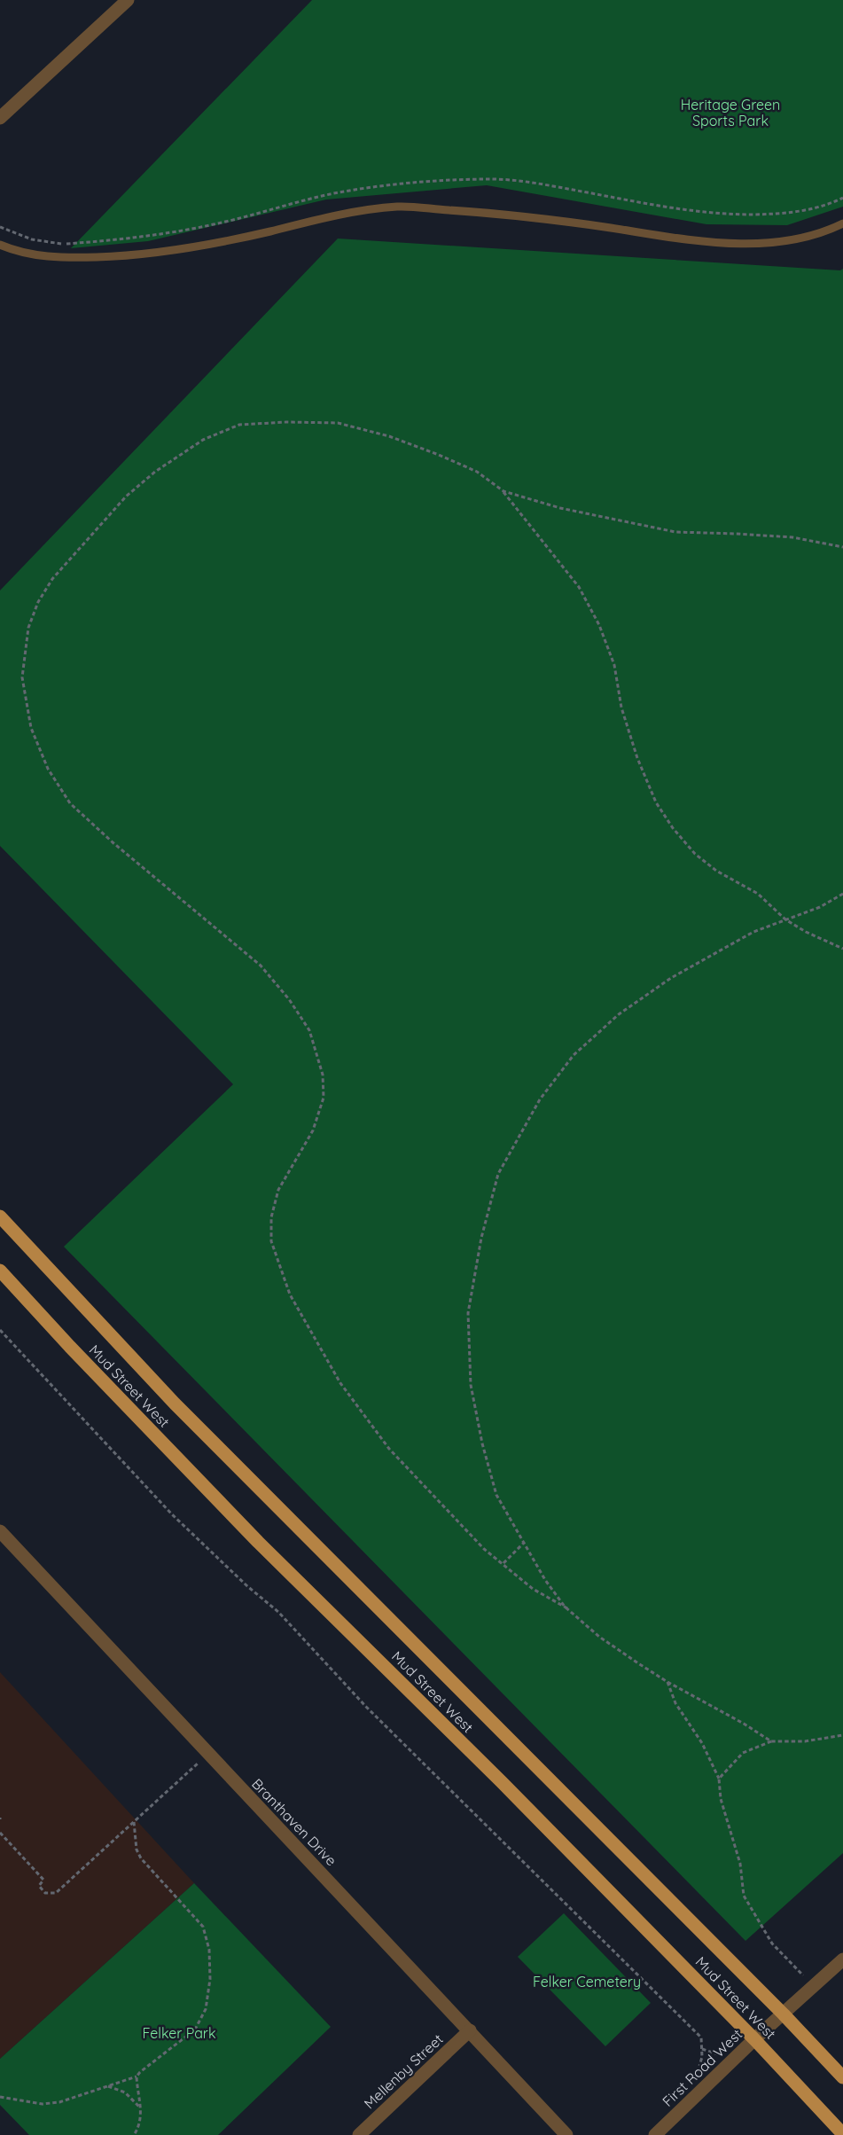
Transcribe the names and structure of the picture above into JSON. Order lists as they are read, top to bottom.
{
  "streets": {
    "main road": ["Mud Street West"],
    "street": ["Branthaven Drive", "First Road West", "Mellenby Street"]
  },
  "crossings": [
    ["Mud Street West", "First Road West"],
    ["Branthaven Drive", "Mellenby Street"]
  ],
  "parks": ["Heritage Green Sports Park", "Felker Cemetery", "Felker Park"]
}
